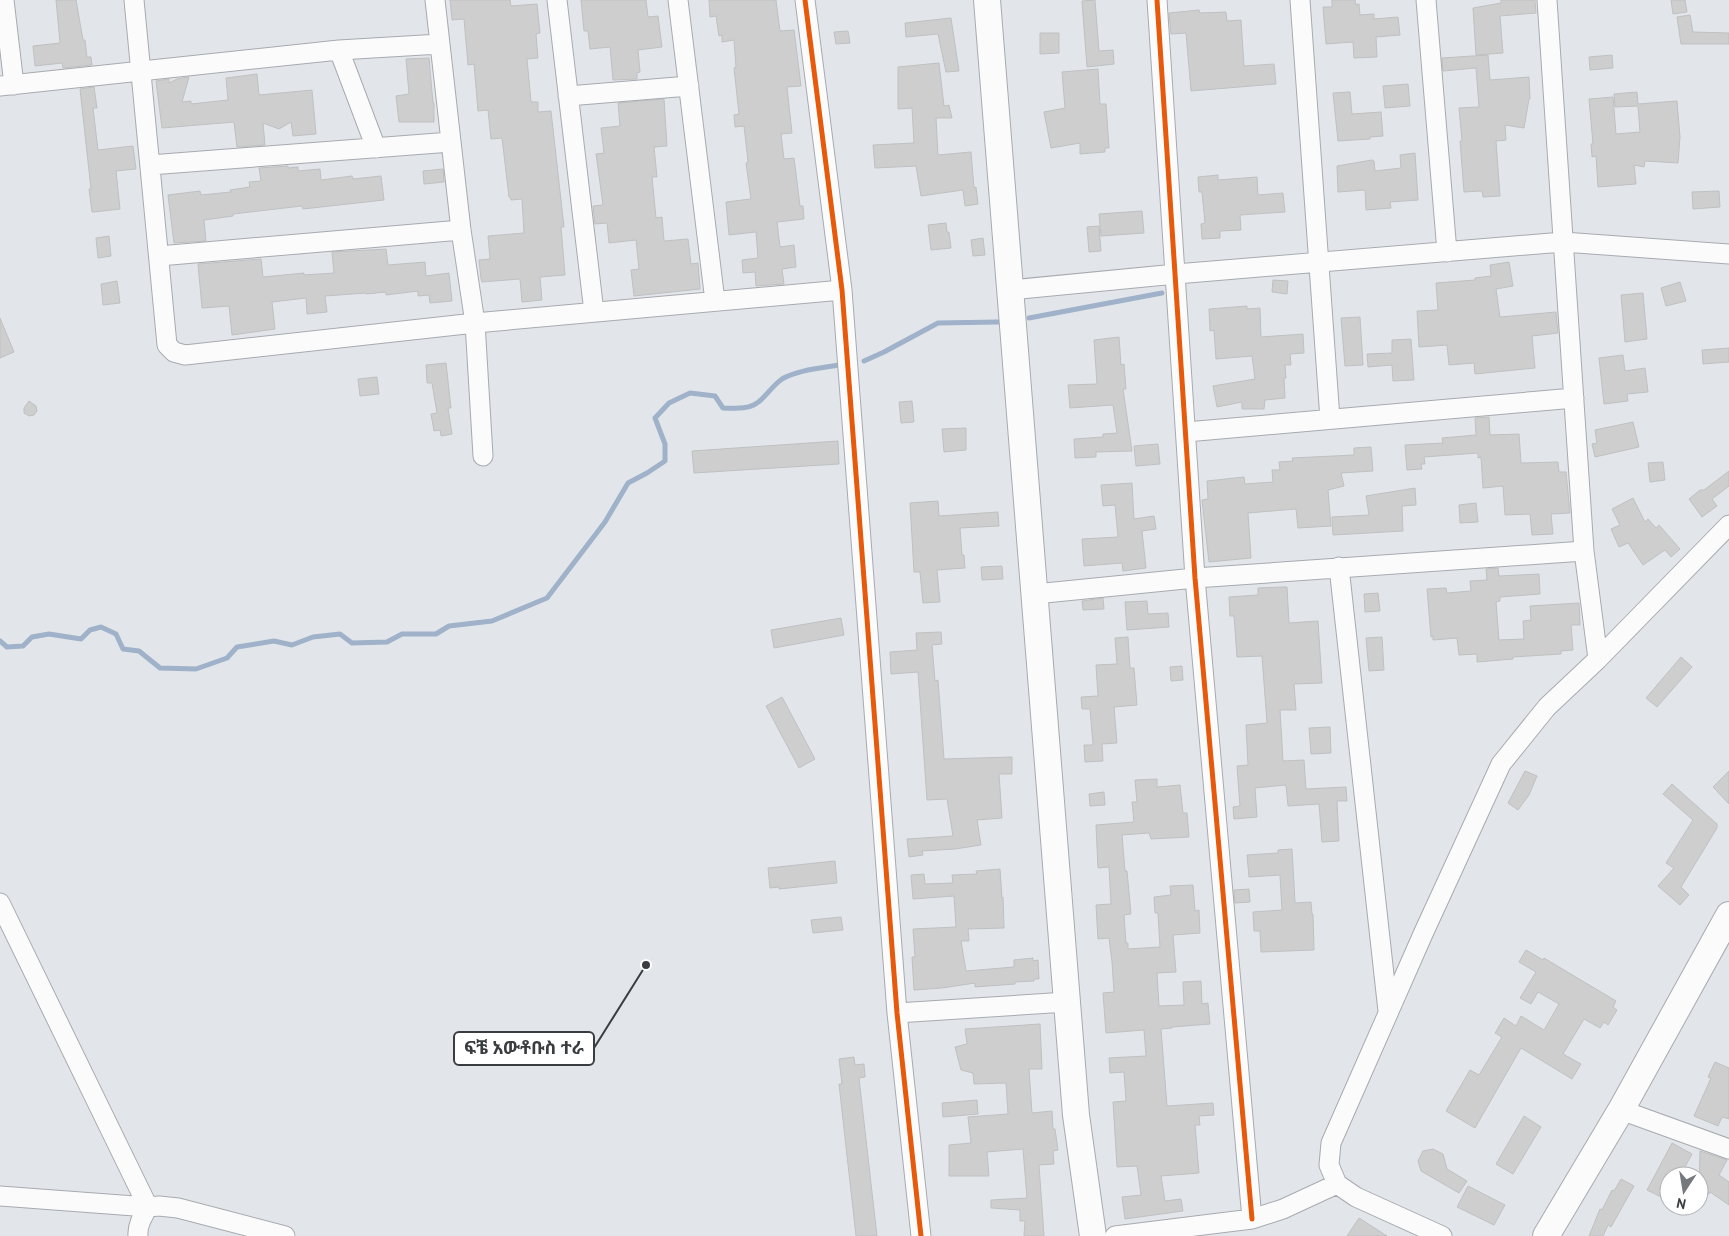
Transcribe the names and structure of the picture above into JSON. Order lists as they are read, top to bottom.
{
  "places": ["ፍቼ አውቶቡስ ተራ"],
  "north": "bottom"
}
